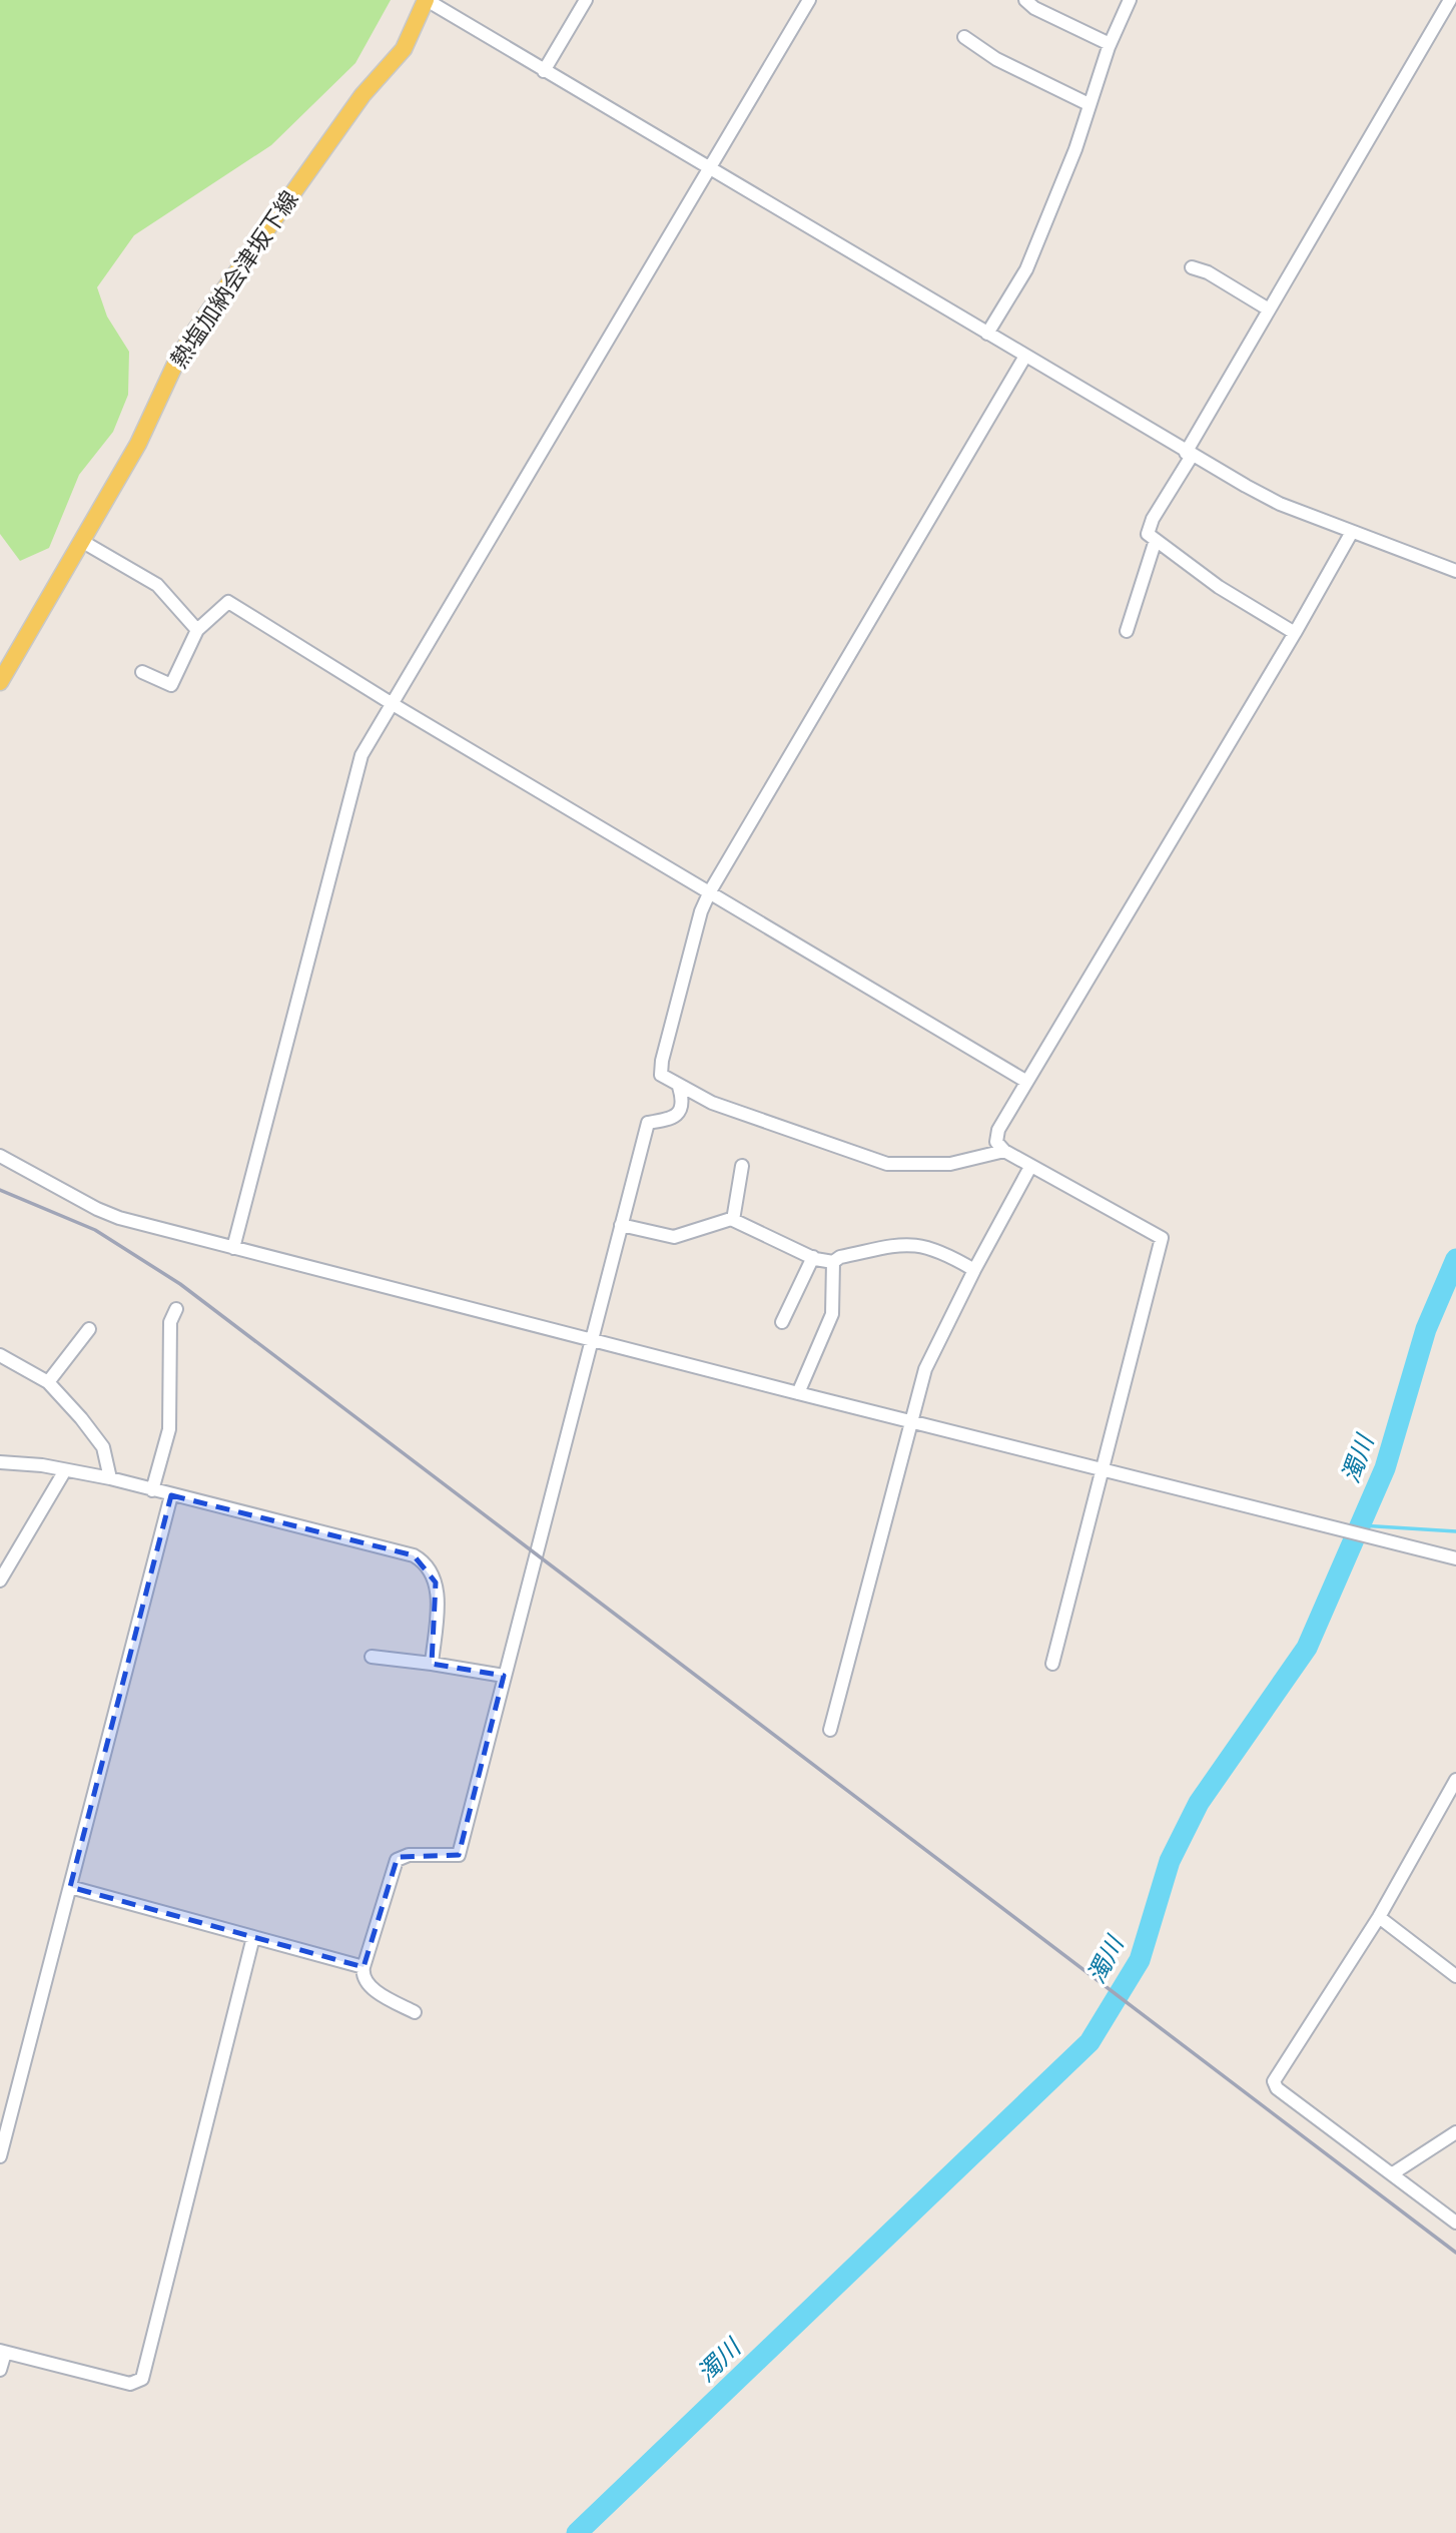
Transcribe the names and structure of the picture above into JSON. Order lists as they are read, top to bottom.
{
  "streets": {
    "main road": ["熱塩加納会津坂下線"]
  },
  "water": ["濁川"]
}
